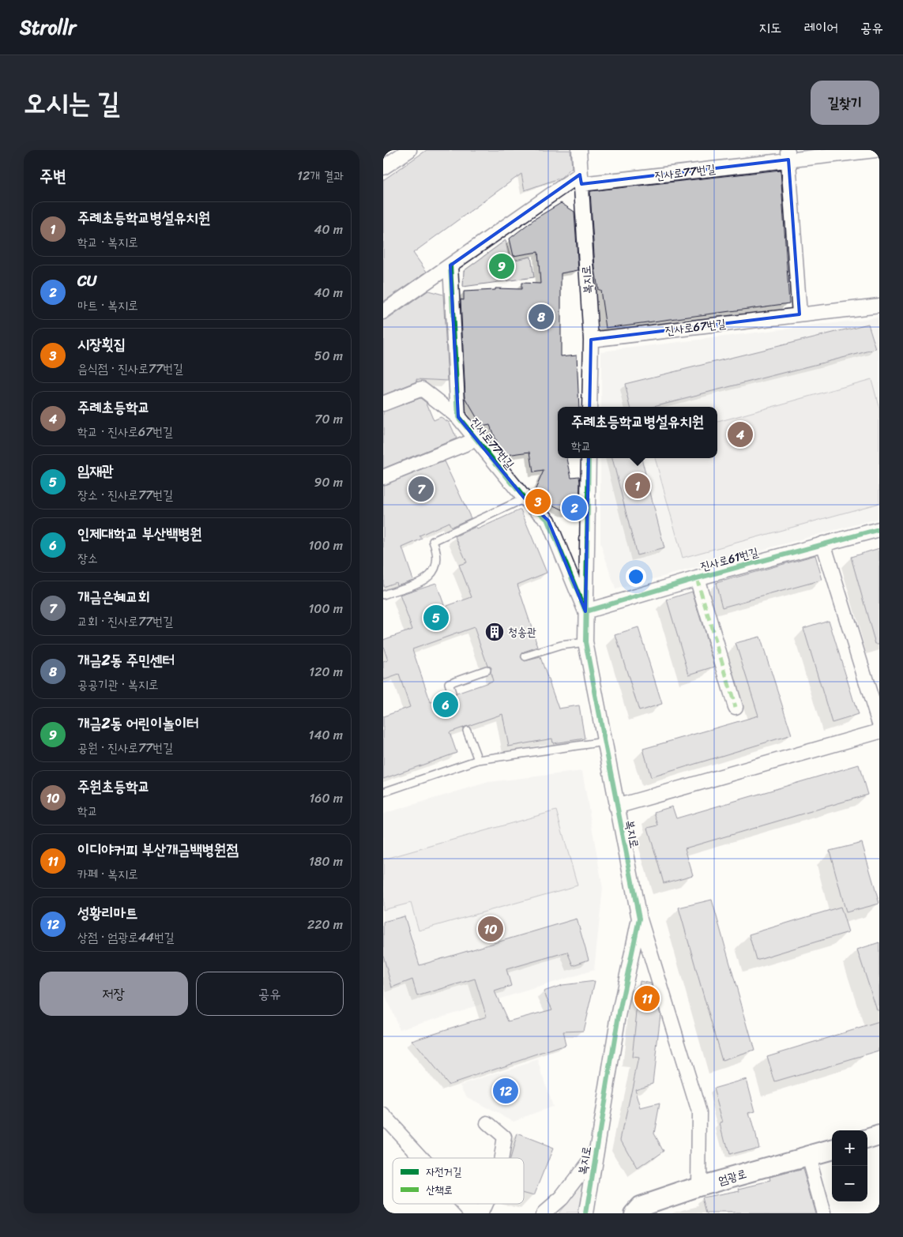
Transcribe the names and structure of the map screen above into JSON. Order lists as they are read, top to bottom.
{
  "streets": {
    "main road": ["엄광로"],
    "street": [
      "진사로77번길",
      "복지로",
      "진사로67번길",
      "진사로61번길"
    ]
  },
  "crossings": [
    ["진사로77번길", "복지로"],
    ["진사로77번길", "진사로61번길"],
    ["복지로", "진사로67번길"],
    ["복지로", "진사로61번길"]
  ],
  "places": {
    "building": ["청송관"]
  },
  "legend": ["자전거길", "산책로"],
  "page": {
    "header": "Strollr",
    "nav": ["지도", "레이어", "공유"],
    "title": "오시는 길",
    "buttons": [
      "길찾기",
      ["저장", "공유"]
    ],
    "heading": ["주변", "12개 결과"],
    "list": [
      {
        "mark": "1",
        "name": "주례초등학교병설유치원",
        "note": "학교 · 복지로",
        "value": "40 m"
      },
      {
        "mark": "2",
        "name": "CU",
        "note": "마트 · 복지로",
        "value": "40 m"
      },
      {
        "mark": "3",
        "name": "시장횟집",
        "note": "음식점 · 진사로77번길",
        "value": "50 m"
      },
      {
        "mark": "4",
        "name": "주례초등학교",
        "note": "학교 · 진사로67번길",
        "value": "70 m"
      },
      {
        "mark": "5",
        "name": "임재관",
        "note": "장소 · 진사로77번길",
        "value": "90 m"
      },
      {
        "mark": "6",
        "name": "인제대학교 부산백병원",
        "note": "장소",
        "value": "100 m"
      },
      {
        "mark": "7",
        "name": "개금은혜교회",
        "note": "교회 · 진사로77번길",
        "value": "100 m"
      },
      {
        "mark": "8",
        "name": "개금2동 주민센터",
        "note": "공공기관 · 복지로",
        "value": "120 m"
      },
      {
        "mark": "9",
        "name": "개금2동 어린이놀이터",
        "note": "공원 · 진사로77번길",
        "value": "140 m"
      },
      {
        "mark": "10",
        "name": "주원초등학교",
        "note": "학교",
        "value": "160 m"
      },
      {
        "mark": "11",
        "name": "이디야커피 부산개금백병원점",
        "note": "카페 · 복지로",
        "value": "180 m"
      },
      {
        "mark": "12",
        "name": "성황리마트",
        "note": "상점 · 엄광로44번길",
        "value": "220 m"
      }
    ],
    "pins": [
      "9",
      "8",
      "4",
      "1",
      "7",
      "3",
      "2",
      "5",
      "6",
      "10",
      "11",
      "12"
    ],
    "popup": ["주례초등학교병설유치원", "학교"],
    "map_buttons": ["+", "−"]
  }
}
